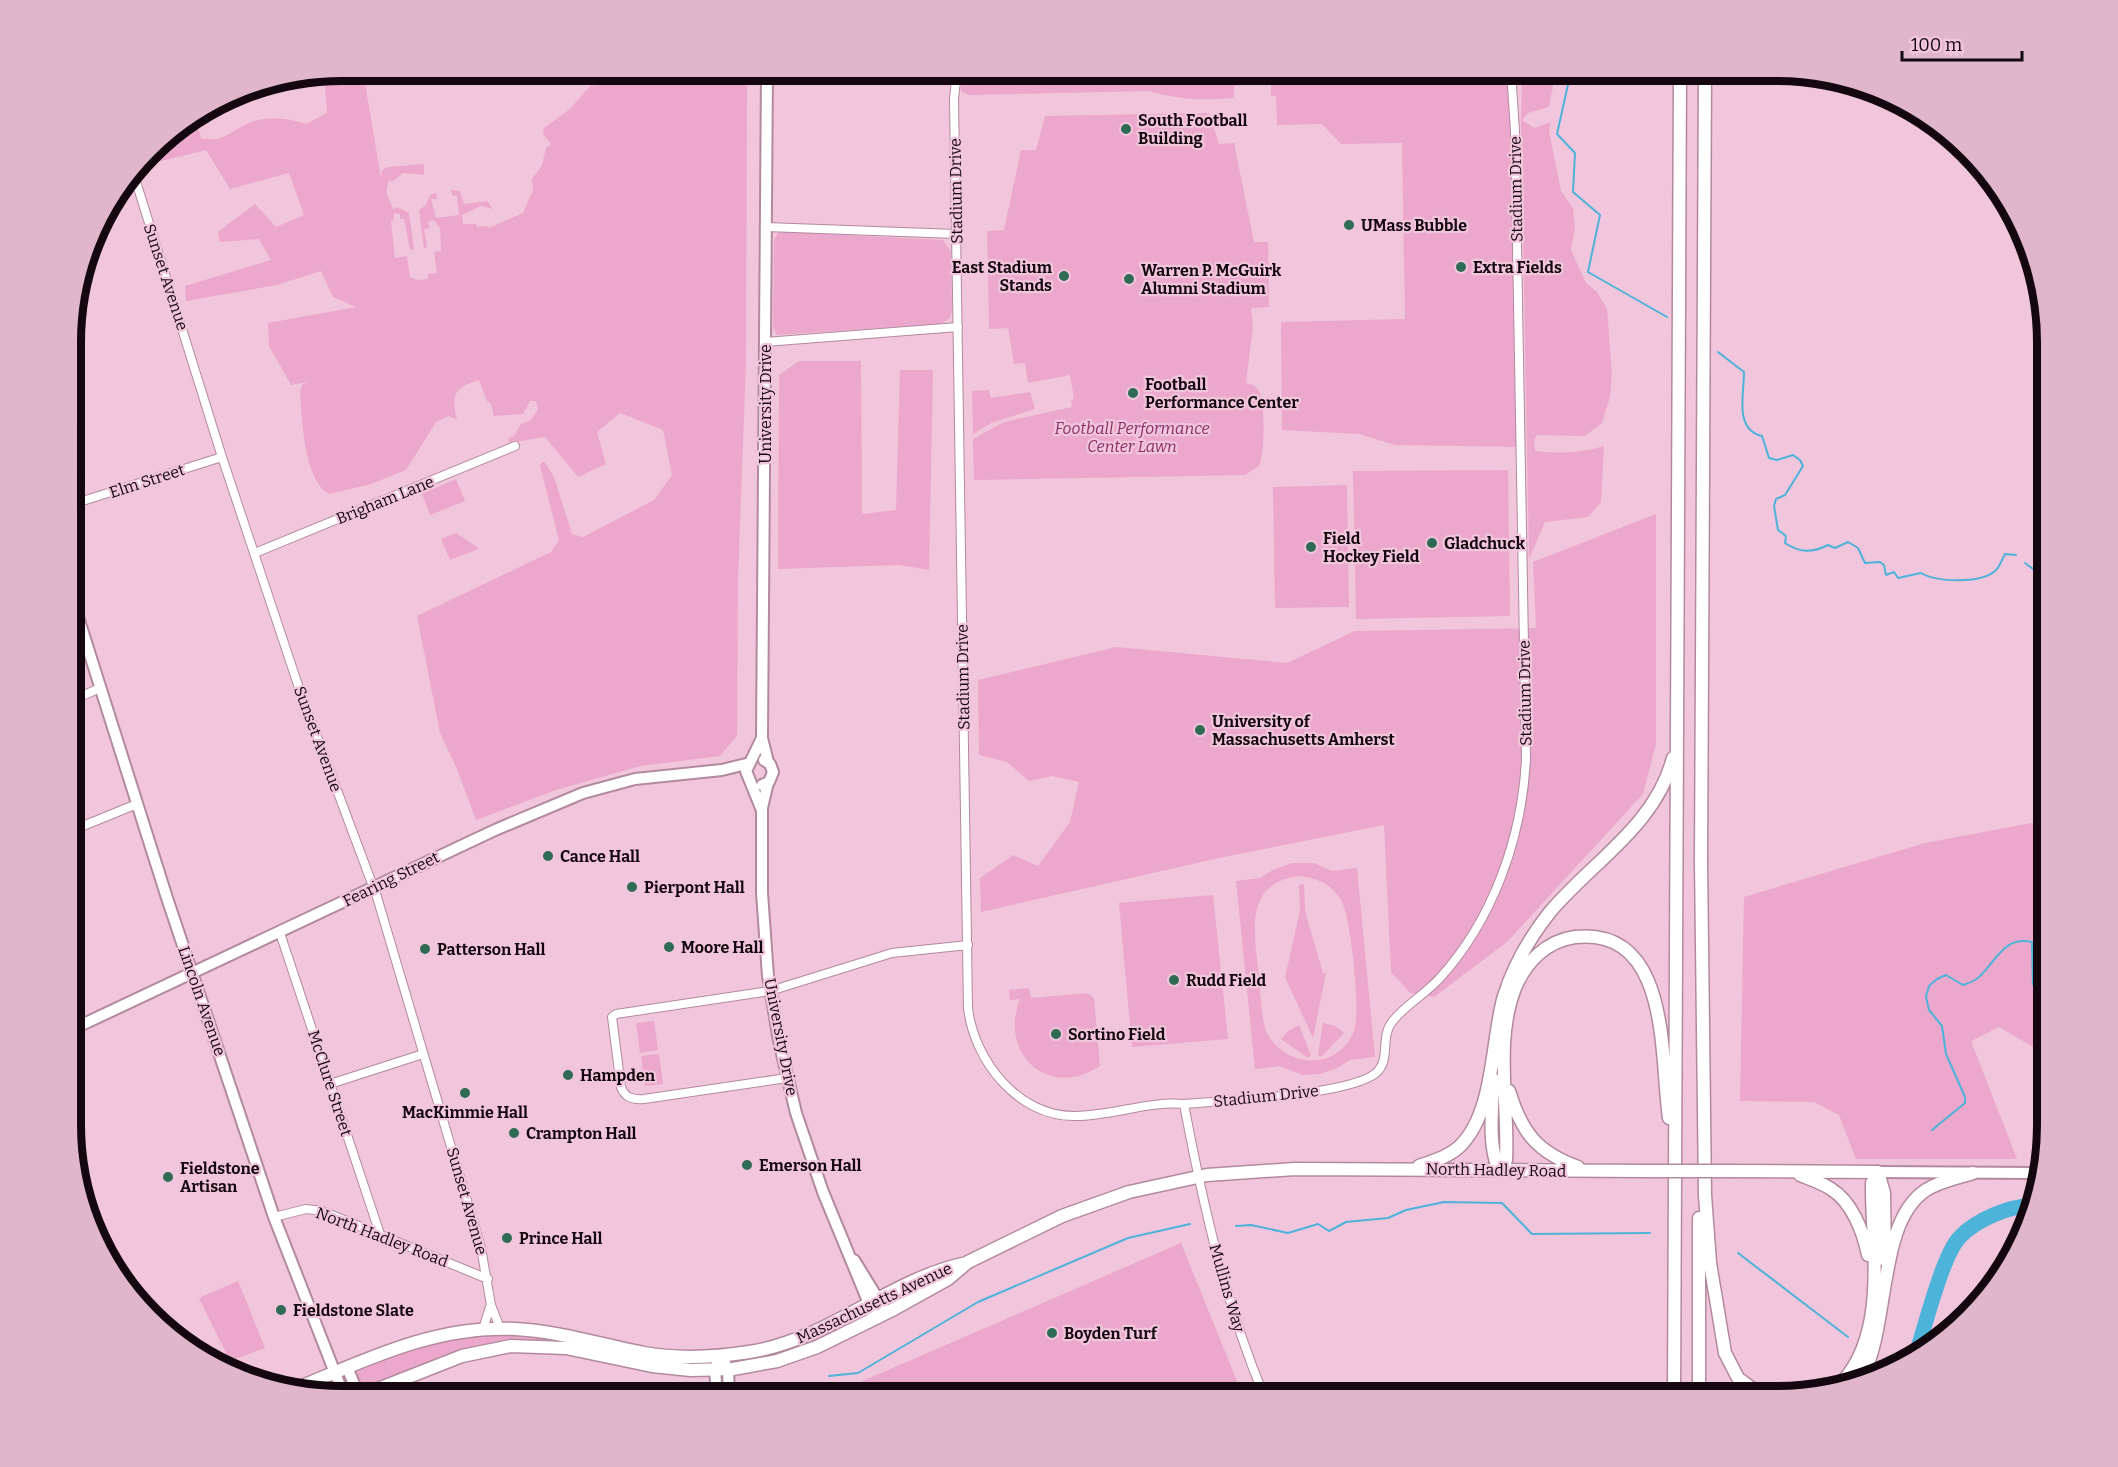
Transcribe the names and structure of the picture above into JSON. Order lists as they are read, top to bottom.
{
  "streets": {
    "main road": [
      "University Drive",
      "Fearing Street",
      "Lincoln Avenue",
      "North Hadley Road",
      "Massachusetts Avenue"
    ],
    "street": [
      "Stadium Drive",
      "Sunset Avenue",
      "Elm Street",
      "Brigham Lane",
      "McClure Street",
      "Mullins Way"
    ]
  },
  "crossings": [
    ["Sunset Avenue", "Elm Street"],
    ["Sunset Avenue", "Brigham Lane"],
    ["Sunset Avenue", "Fearing Street"],
    ["Sunset Avenue", "North Hadley Road"],
    ["Sunset Avenue", "Massachusetts Avenue"],
    ["University Drive", "Fearing Street"],
    ["University Drive", "Massachusetts Avenue"],
    ["Fearing Street", "Lincoln Avenue"],
    ["Fearing Street", "McClure Street"],
    ["Lincoln Avenue", "North Hadley Road"],
    ["Lincoln Avenue", "Massachusetts Avenue"],
    ["McClure Street", "North Hadley Road"],
    ["North Hadley Road", "Mullins Way"],
    ["North Hadley Road", "Massachusetts Avenue"]
  ],
  "parks": ["Football Performance Center Lawn"],
  "places": [
    "South Football Building",
    "UMass Bubble",
    "Extra Fields",
    "East Stadium Stands",
    "Warren P. McGuirk Alumni Stadium",
    "Football Performance Center",
    "Gladchuck",
    "Field Hockey Field",
    "University of Massachusetts Amherst",
    "Cance Hall",
    "Pierpont Hall",
    "Moore Hall",
    "Patterson Hall",
    "Rudd Field",
    "Sortino Field",
    "Hampden",
    "MacKimmie Hall",
    "Crampton Hall",
    "Emerson Hall",
    "Fieldstone Artisan",
    "Prince Hall",
    "Fieldstone Slate",
    "Boyden Turf"
  ],
  "scale_bar": "100 m"
}
